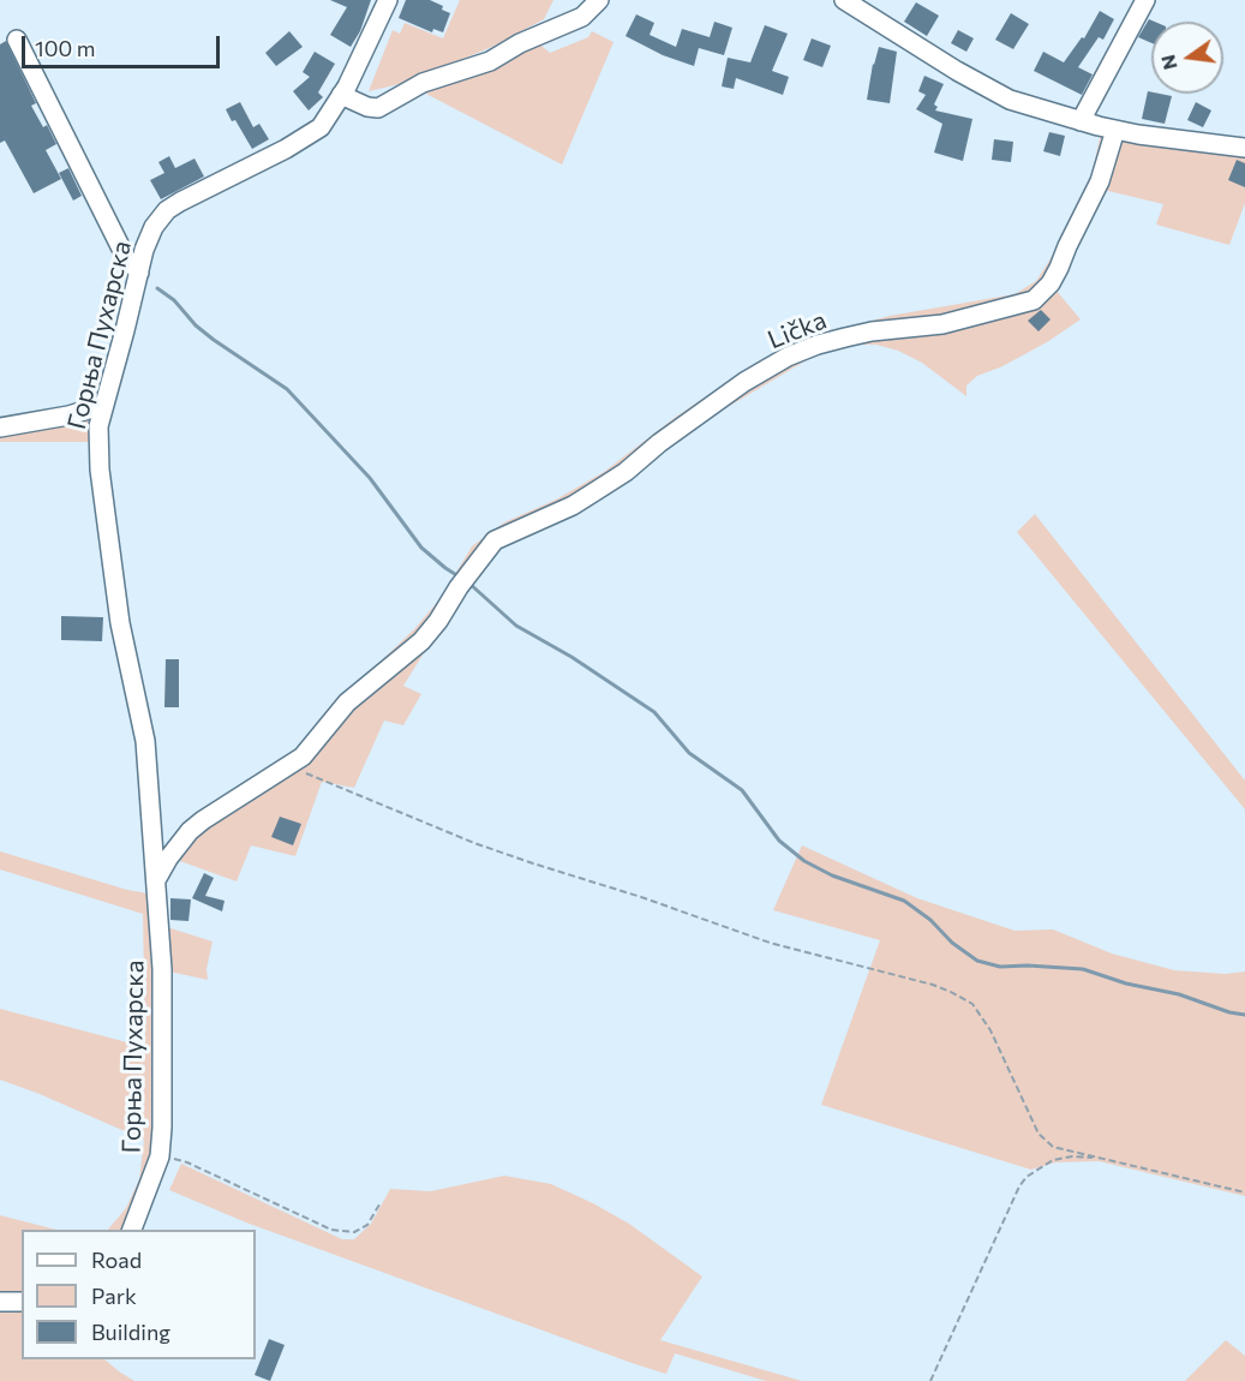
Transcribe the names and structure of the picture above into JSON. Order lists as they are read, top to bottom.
{
  "streets": {
    "street": ["Lička", "Горња Пухарска"]
  },
  "legend": ["Road", "Park", "Building"],
  "scale_bar": "100 m",
  "north": "left"
}
